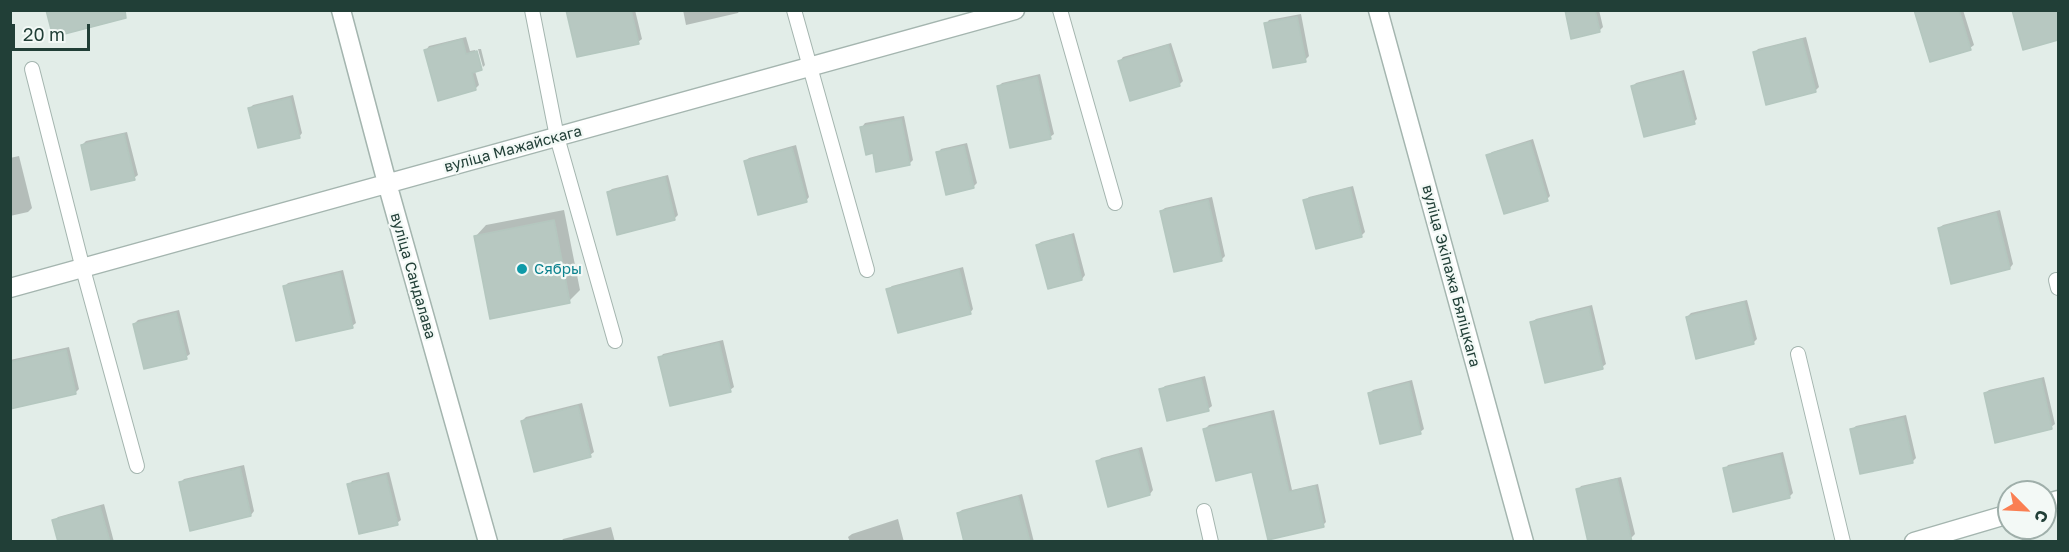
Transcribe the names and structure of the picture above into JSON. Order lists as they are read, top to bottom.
{
  "streets": {
    "street": ["вуліца Мажайскага", "вуліца Сандалава", "вуліца Экіпажа Бяліцкага"]
  },
  "crossings": [
    ["вуліца Мажайскага", "вуліца Сандалава"]
  ],
  "places": ["Сябры"],
  "scale_bar": "20 m",
  "north": "bottom right"
}
